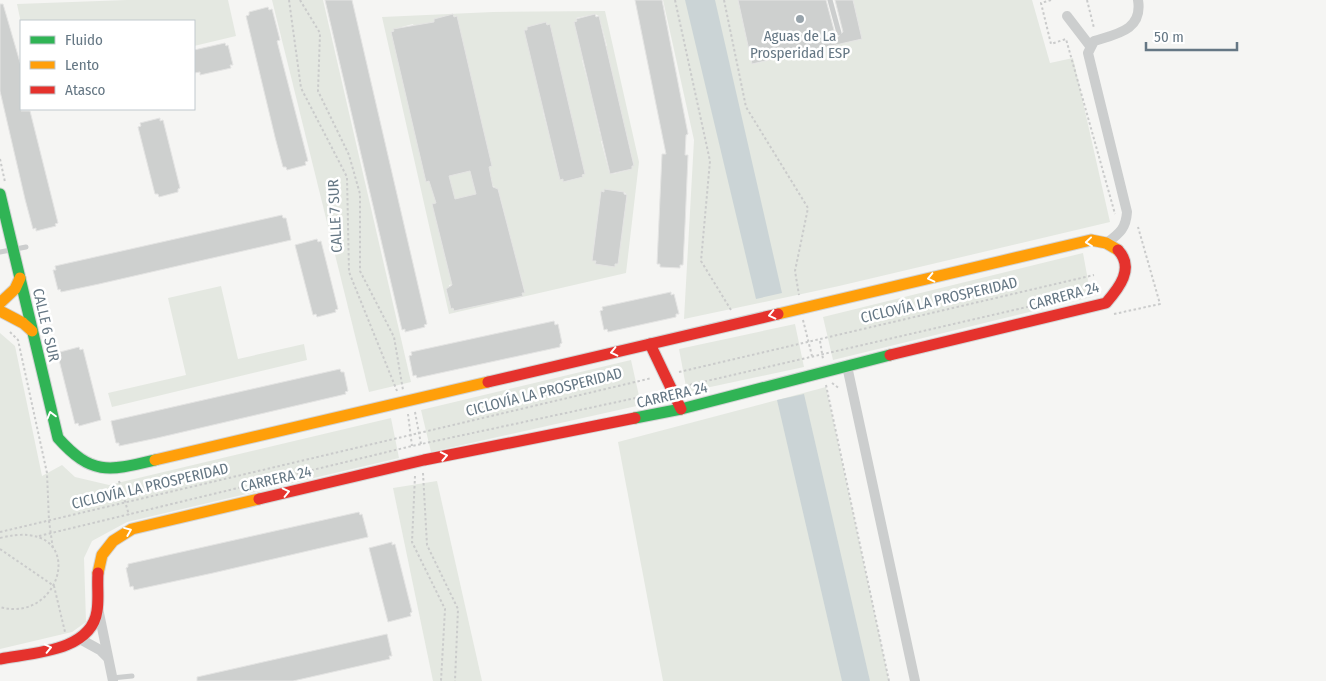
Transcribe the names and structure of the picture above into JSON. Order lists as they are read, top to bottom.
{
  "streets": {
    "street": ["CARRERA 24", "CALLE 6 SUR"],
    "path": ["CALLE 7 SUR", "CICLOVÍA LA PROSPERIDAD"]
  },
  "one_way": ["CALLE 6 SUR"],
  "places": ["Aguas de La Prosperidad ESP"],
  "legend": ["Fluido", "Lento", "Atasco"],
  "scale_bar": "50 m"
}
